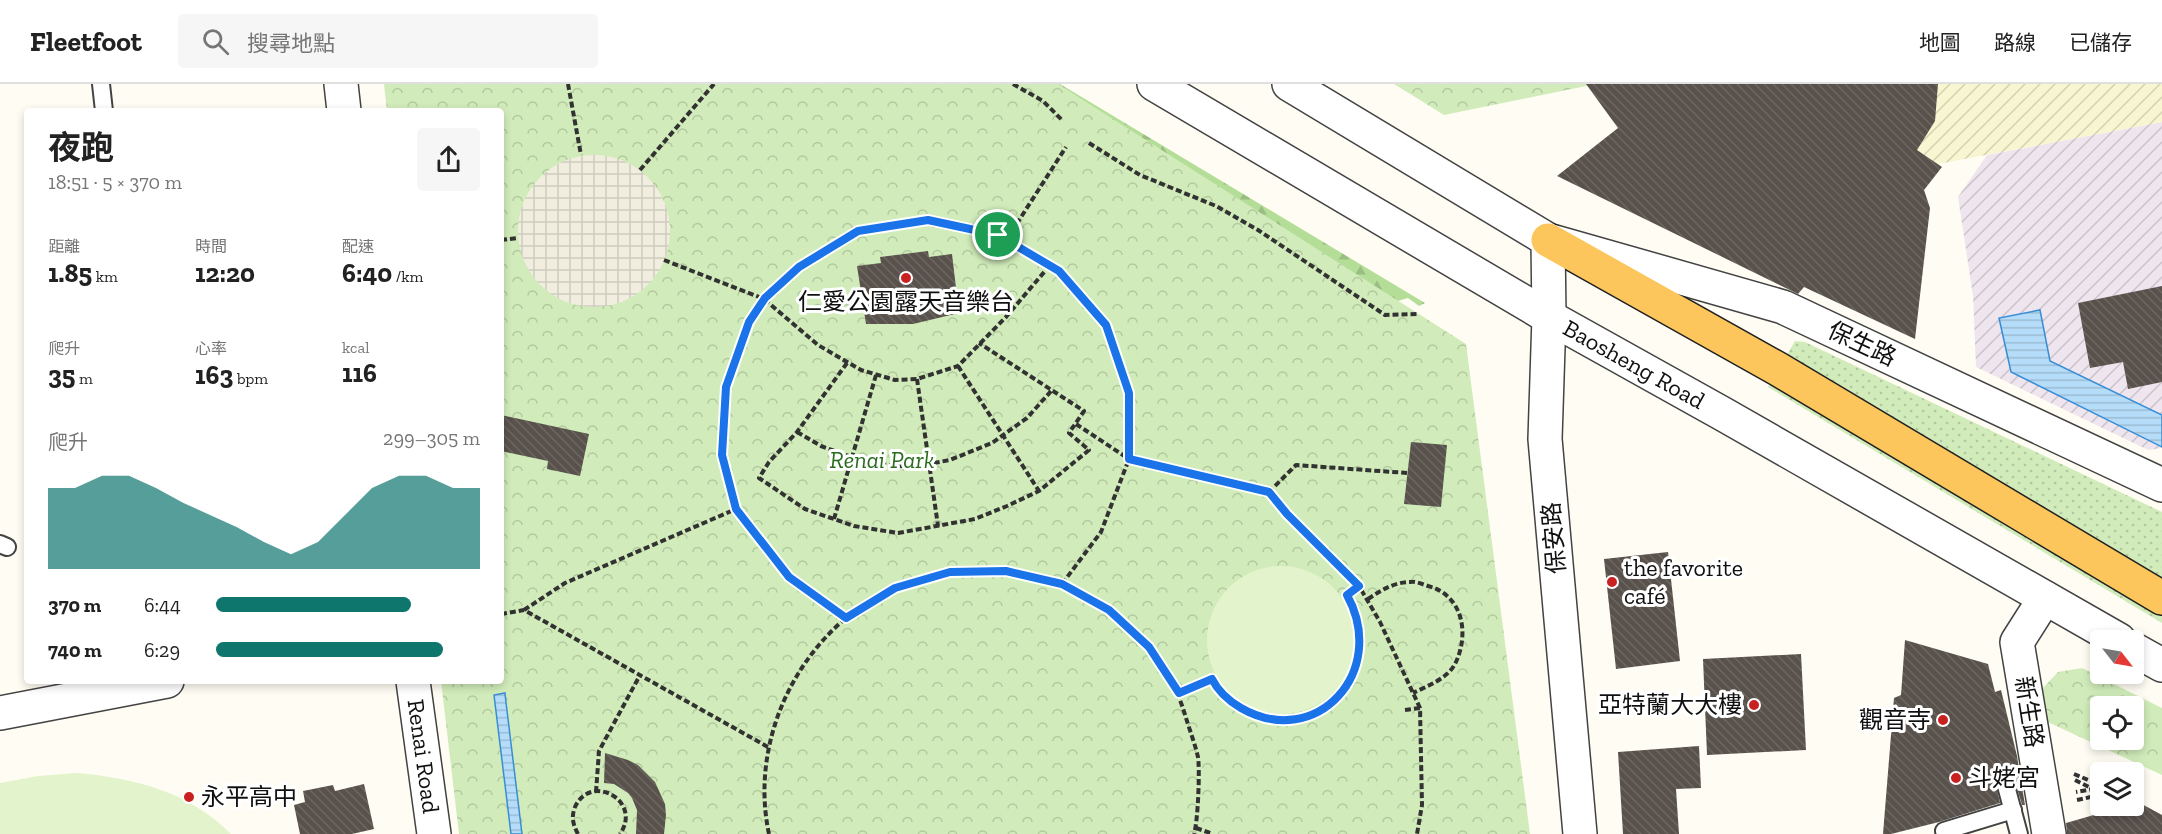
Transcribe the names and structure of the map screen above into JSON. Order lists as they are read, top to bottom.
{
  "streets": {
    "street": [
      "保生路",
      "Baosheng Road",
      "保安路",
      "新生路",
      "Renai Road"
    ]
  },
  "crossings": [
    ["保生路", "保安路"],
    ["Baosheng Road", "保安路"],
    ["Baosheng Road", "新生路"]
  ],
  "parks": ["Renai Park"],
  "places": [
    "仁愛公園露天音樂台",
    "the favorite café",
    "亞特蘭大大樓",
    "觀音寺",
    "斗姥宮",
    "永平高中"
  ],
  "north": "bottom right",
  "page": {
    "header": "Fleetfoot",
    "search": "搜尋地點",
    "nav": ["地圖", "路線", "已儲存"],
    "heading": ["夜跑", "18:51 · 5 × 370 m"],
    "stats": [
      ["距離", "1.85 km"],
      ["時間", "12:20"],
      ["配速", "6:40 /km"],
      ["爬升", "35 m"],
      ["心率", "163 bpm"],
      ["kcal", "116"]
    ],
    "chart": ["爬升", "299–305 m"],
    "list": [
      {
        "name": "370 m",
        "note": "6:44"
      },
      {
        "name": "740 m",
        "note": "6:29"
      }
    ]
  }
}
